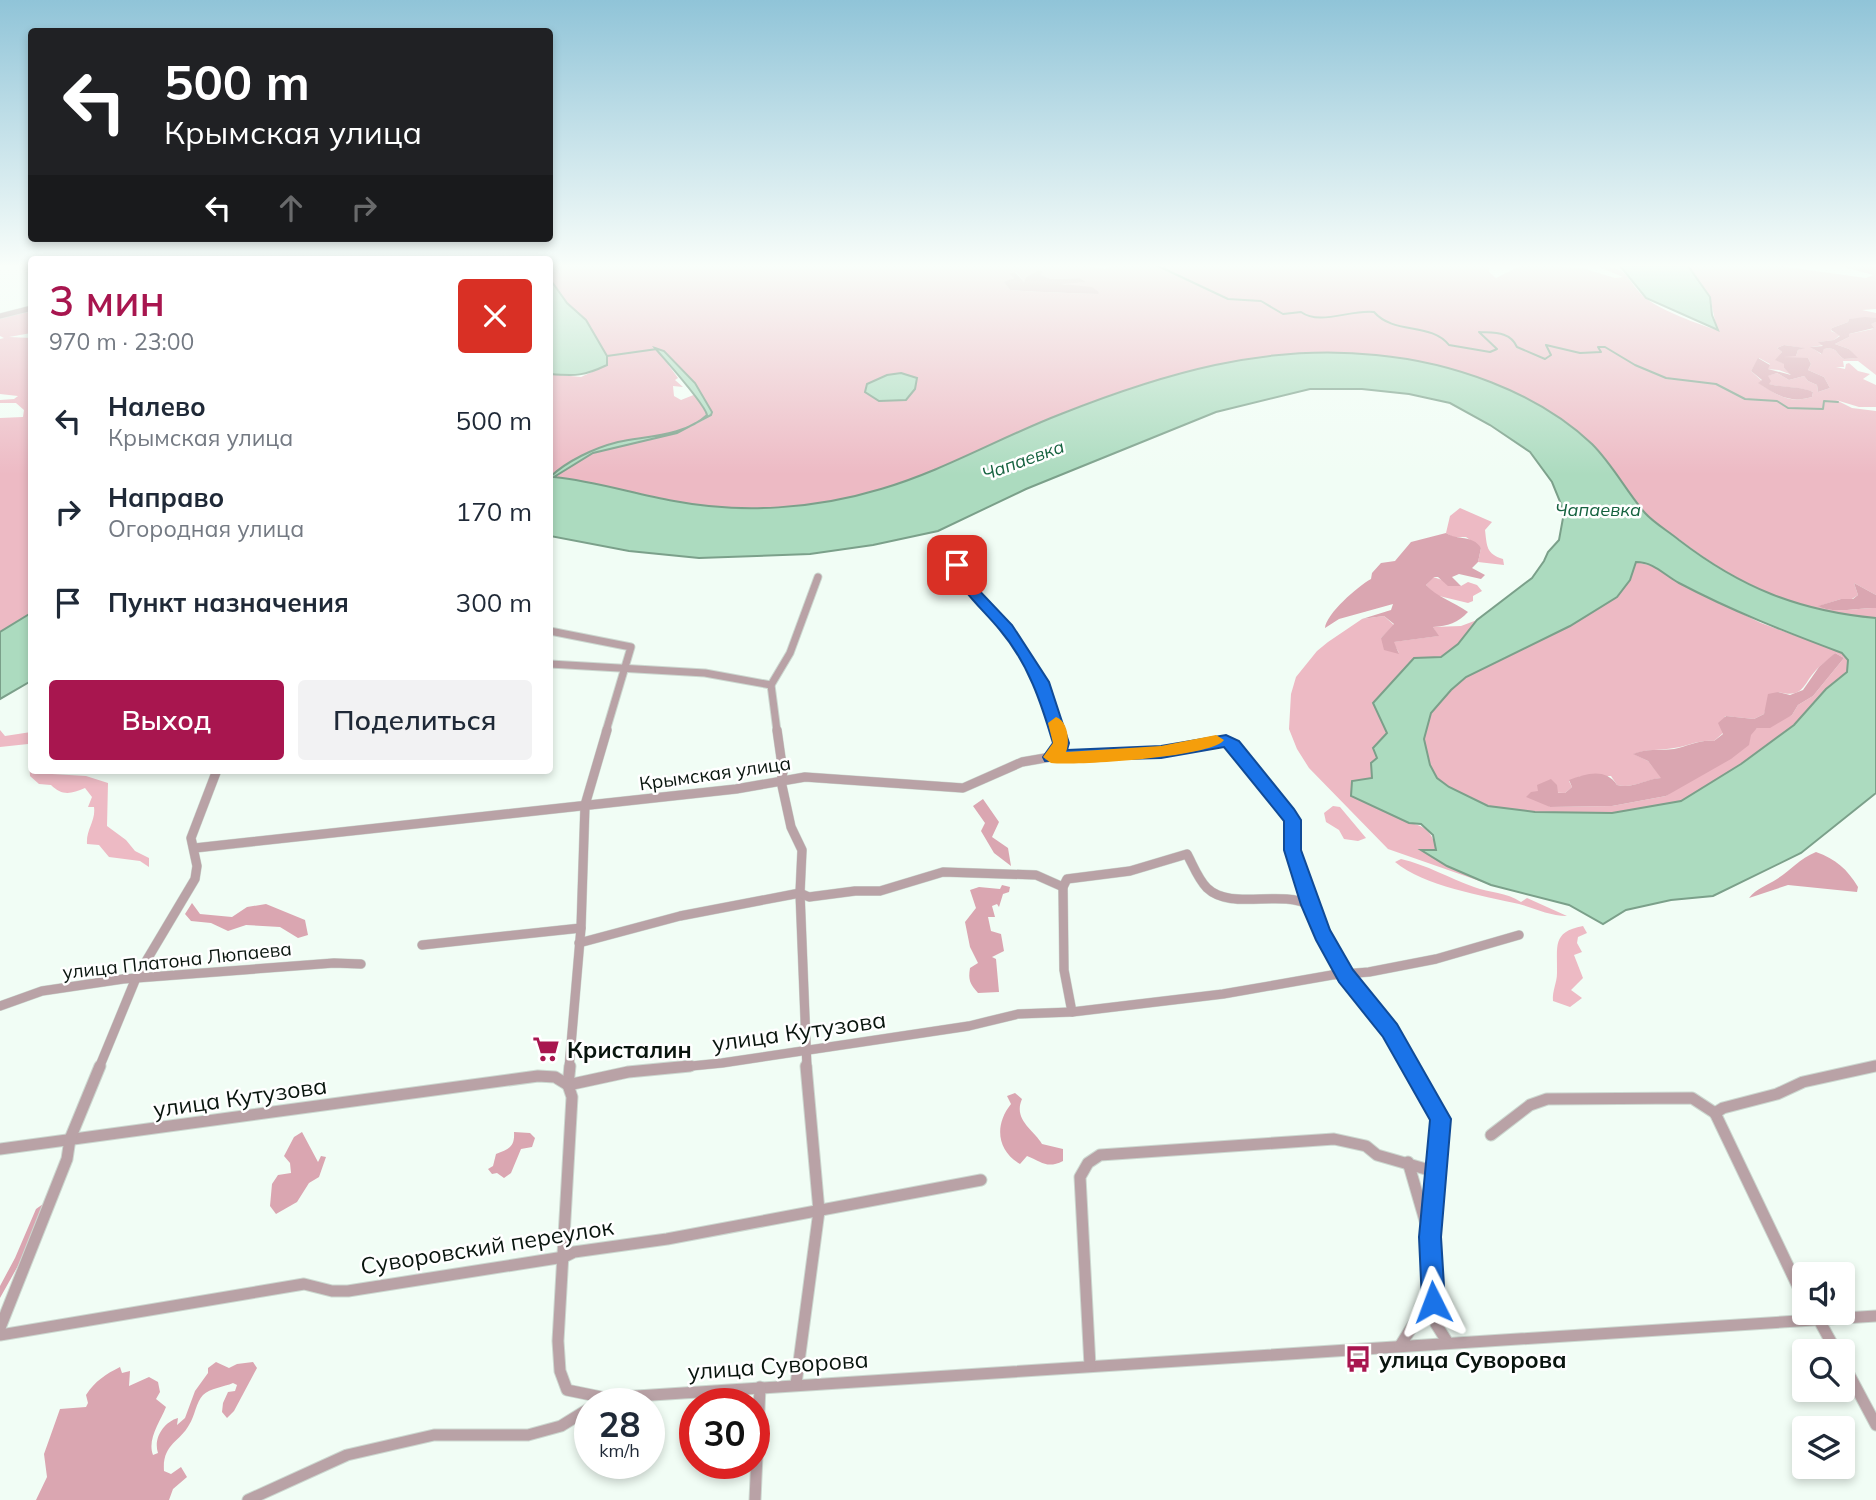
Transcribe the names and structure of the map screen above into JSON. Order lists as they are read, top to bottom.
{
  "streets": {
    "street": [
      "Крымская улица",
      "улица Платона Люпаева",
      "улица Кутузова",
      "Суворовский переулок",
      "улица Суворова"
    ]
  },
  "crossings": [
    ["Суворовский переулок", "улица Суворова"]
  ],
  "water": ["Чапаевка"],
  "places": {
    "supermarket": ["Кристалин"],
    "bus stop": ["улица Суворова"]
  },
  "page": {
    "turn": ["500 m", "Крымская улица"],
    "heading": ["3 мин", "970 m · 23:00"],
    "list": [
      {
        "name": "Налево",
        "note": "Крымская улица",
        "value": "500 m"
      },
      {
        "name": "Направо",
        "note": "Огородная улица",
        "value": "170 m"
      },
      {
        "name": "Пункт назначения",
        "value": "300 m"
      }
    ],
    "buttons": ["Выход", "Поделиться"],
    "speed": "28 km/h",
    "limit": "30"
  }
}
